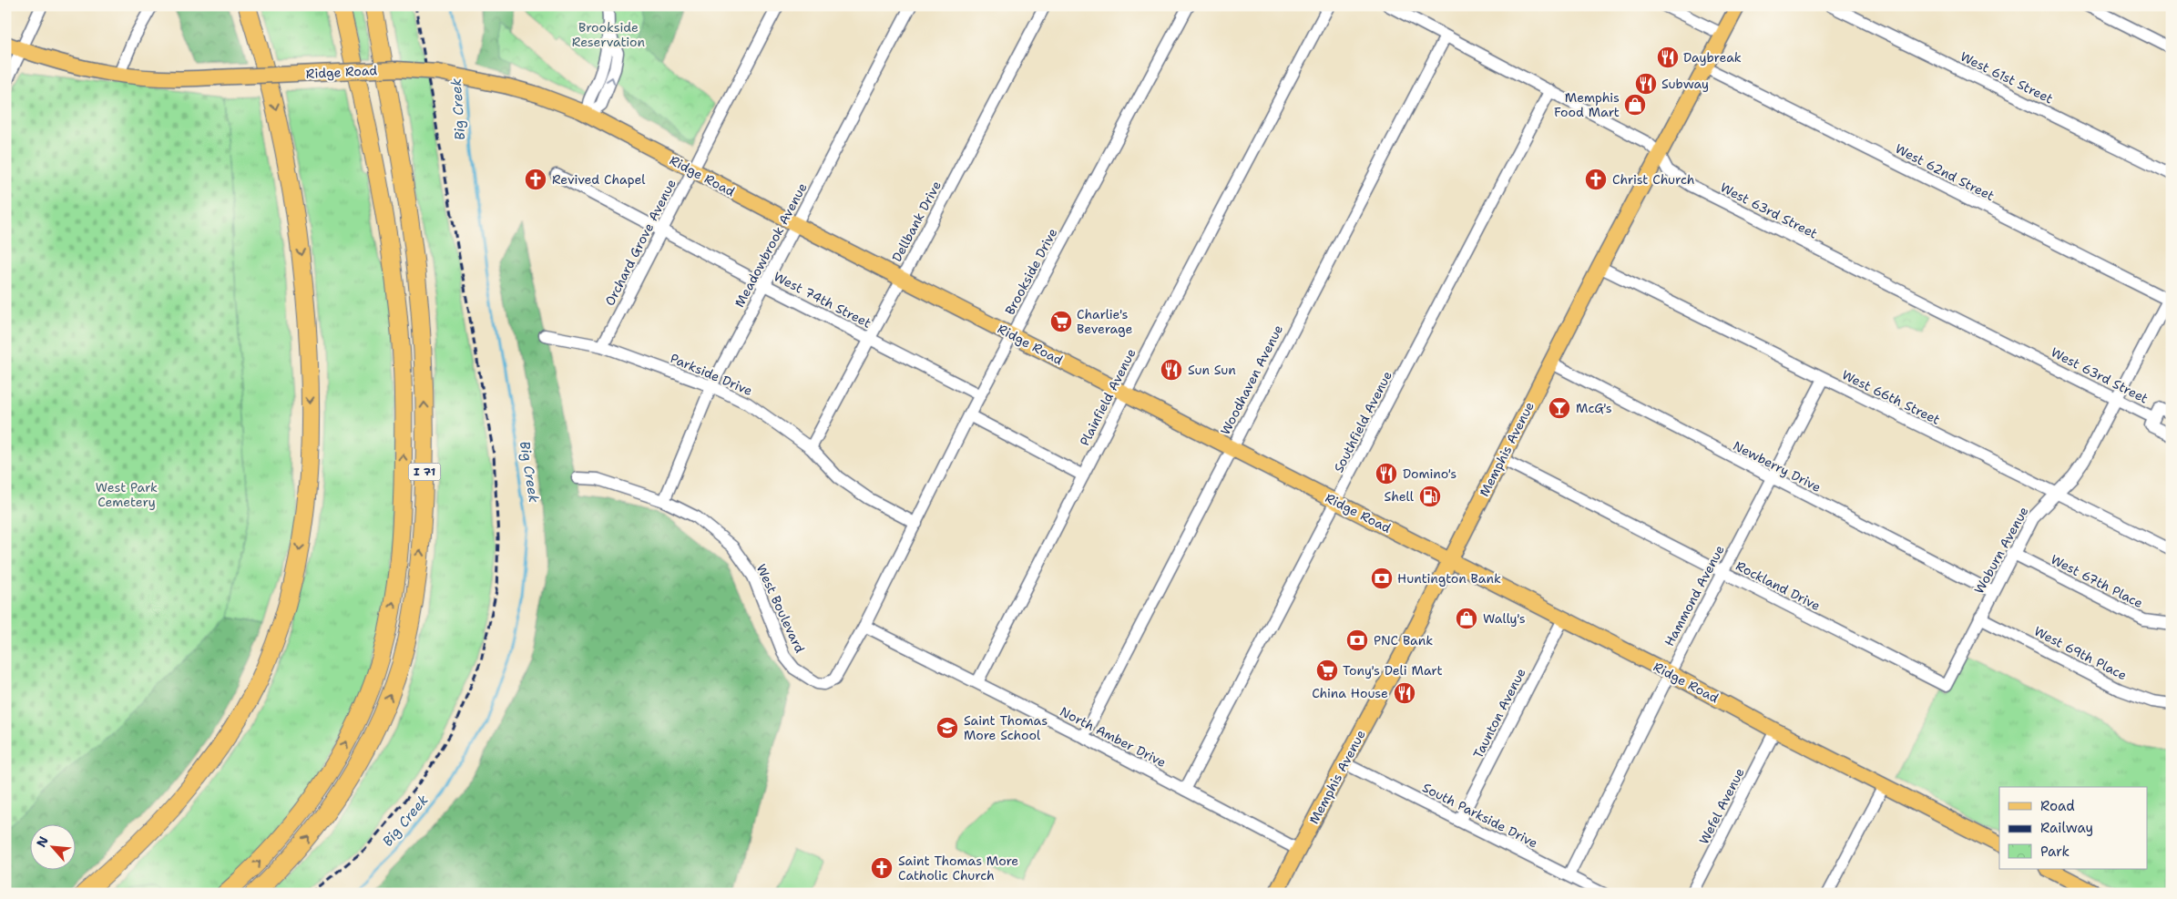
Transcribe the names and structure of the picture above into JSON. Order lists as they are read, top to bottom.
{
  "streets": {
    "highway": ["I 71"],
    "main road": ["Ridge Road", "Memphis Avenue"],
    "street": [
      "West 61st Street",
      "West 62nd Street",
      "West 63rd Street",
      "Dellbank Drive",
      "Orchard Grove Avenue",
      "Meadowbrook Avenue",
      "Brookside Drive",
      "West 74th Street",
      "Parkside Drive",
      "Woodhaven Avenue",
      "Plainfield Avenue",
      "West 66th Street",
      "Southfield Avenue",
      "Newberry Drive",
      "Woburn Avenue",
      "West 67th Place",
      "Rockland Drive",
      "Hammond Avenue",
      "West Boulevard",
      "West 69th Place",
      "Taunton Avenue",
      "North Amber Drive",
      "Wefel Avenue",
      "South Parkside Drive"
    ]
  },
  "crossings": [
    ["Ridge Road", "Dellbank Drive"],
    ["Ridge Road", "Orchard Grove Avenue"],
    ["Ridge Road", "Meadowbrook Avenue"],
    ["Ridge Road", "Brookside Drive"],
    ["Ridge Road", "Woodhaven Avenue"],
    ["Ridge Road", "Plainfield Avenue"],
    ["Ridge Road", "Southfield Avenue"],
    ["Ridge Road", "Memphis Avenue"],
    ["Ridge Road", "Hammond Avenue"],
    ["Ridge Road", "Taunton Avenue"],
    ["Ridge Road", "Wefel Avenue"],
    ["West 62nd Street", "Memphis Avenue"],
    ["West 62nd Street", "Woburn Avenue"],
    ["West 63rd Street", "Woodhaven Avenue"],
    ["West 63rd Street", "Southfield Avenue"],
    ["West 63rd Street", "Memphis Avenue"],
    ["West 63rd Street", "Woburn Avenue"],
    ["Dellbank Drive", "West 74th Street"],
    ["Dellbank Drive", "Parkside Drive"],
    ["Orchard Grove Avenue", "West 74th Street"],
    ["Orchard Grove Avenue", "Parkside Drive"],
    ["Meadowbrook Avenue", "West 74th Street"],
    ["Meadowbrook Avenue", "Parkside Drive"],
    ["Meadowbrook Avenue", "West Boulevard"],
    ["Brookside Drive", "West 74th Street"],
    ["Brookside Drive", "Parkside Drive"],
    ["Brookside Drive", "West Boulevard"],
    ["Brookside Drive", "North Amber Drive"],
    ["Woodhaven Avenue", "North Amber Drive"],
    ["Plainfield Avenue", "North Amber Drive"],
    ["West 66th Street", "Memphis Avenue"],
    ["West 66th Street", "Woburn Avenue"],
    ["West 66th Street", "Hammond Avenue"],
    ["Southfield Avenue", "North Amber Drive"],
    ["Memphis Avenue", "Newberry Drive"],
    ["Memphis Avenue", "Rockland Drive"],
    ["Memphis Avenue", "North Amber Drive"],
    ["Memphis Avenue", "South Parkside Drive"],
    ["Newberry Drive", "Woburn Avenue"],
    ["Newberry Drive", "Hammond Avenue"],
    ["Woburn Avenue", "West 67th Place"],
    ["Woburn Avenue", "Rockland Drive"],
    ["Woburn Avenue", "West 69th Place"],
    ["Rockland Drive", "Hammond Avenue"],
    ["Hammond Avenue", "South Parkside Drive"],
    ["West Boulevard", "North Amber Drive"],
    ["Taunton Avenue", "South Parkside Drive"]
  ],
  "water": ["Big Creek"],
  "parks": ["Brookside Reservation", "West Park Cemetery"],
  "places": {
    "restaurant": [
      "Daybreak",
      "Subway",
      "Sun Sun",
      "Domino's",
      "China House"
    ],
    "shop": ["Memphis Food Mart", "Wally's"],
    "church": ["Revived Chapel", "Christ Church", "Saint Thomas More Catholic Church"],
    "supermarket": ["Charlie's Beverage", "Tony's Deli Mart"],
    "bar": ["McG's"],
    "fuel station": ["Shell"],
    "bank": ["Huntington Bank", "PNC Bank"],
    "school or university": ["Saint Thomas More School"]
  },
  "legend": ["Road", "Railway", "Park"],
  "north": "top left"
}
